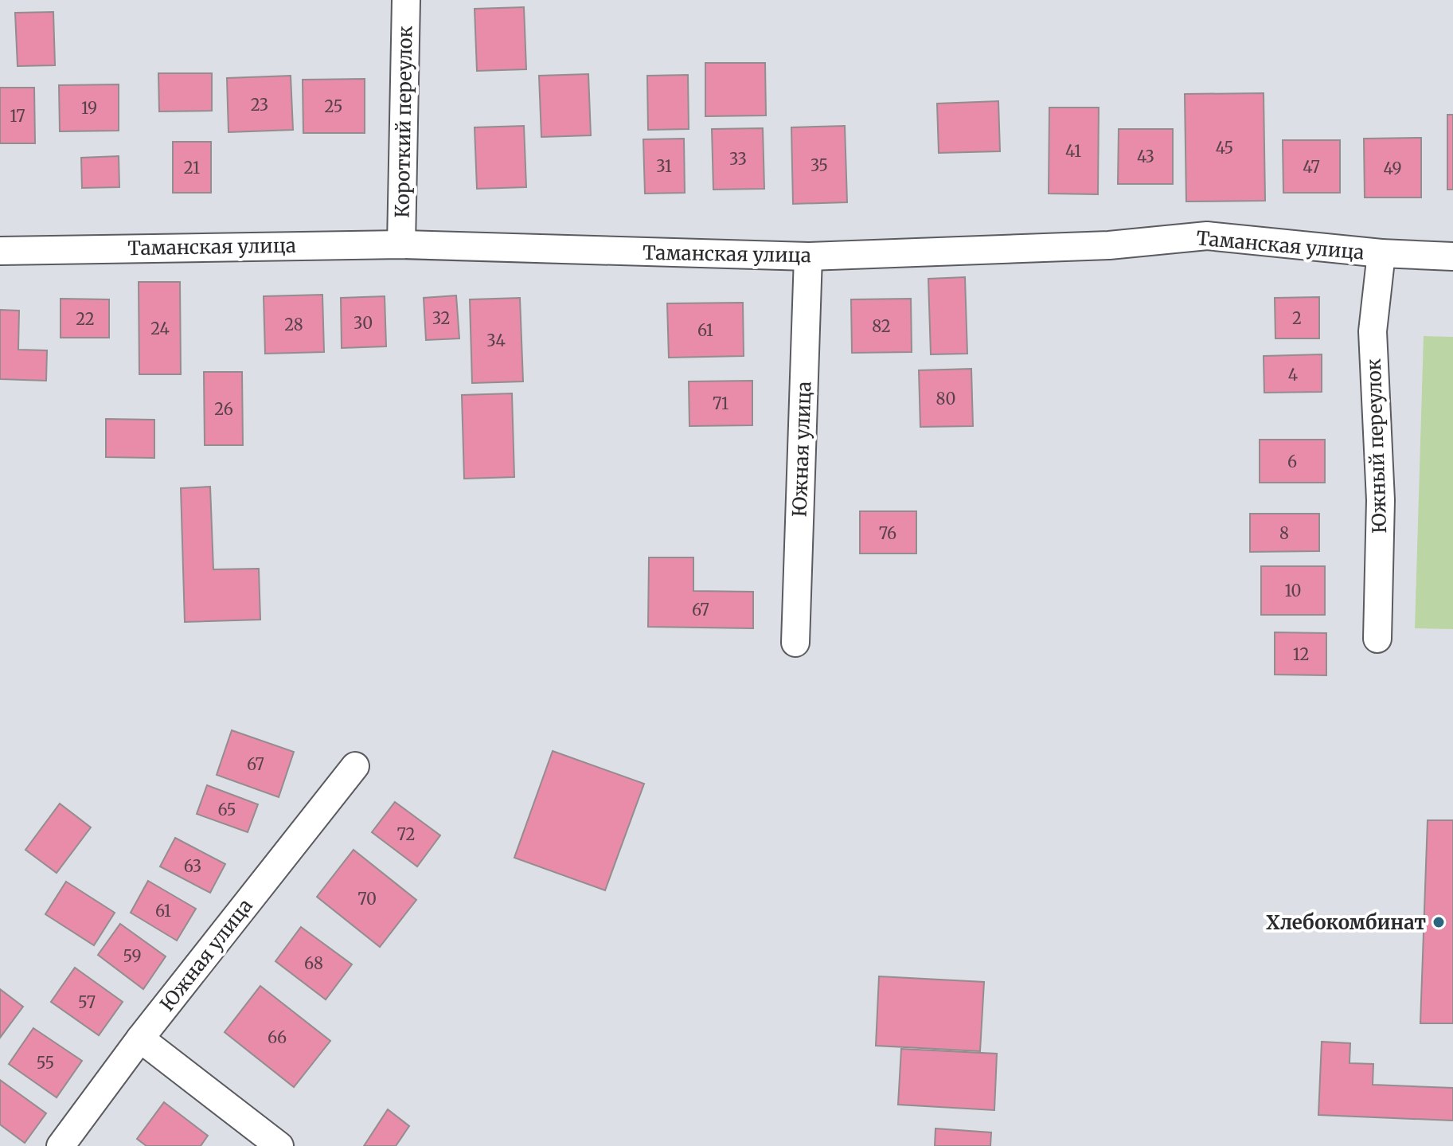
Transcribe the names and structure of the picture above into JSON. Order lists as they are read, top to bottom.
{
  "streets": {
    "street": [
      "Короткий переулок",
      "Таманская улица",
      "Южный переулок",
      "Южная улица"
    ]
  },
  "crossings": [
    ["Короткий переулок", "Таманская улица"],
    ["Таманская улица", "Южный переулок"],
    ["Таманская улица", "Южная улица"]
  ],
  "places": ["Хлебокомбинат"],
  "house_numbers": [
    "23",
    "25",
    "19",
    "17",
    "45",
    "41",
    "43",
    "33",
    "35",
    "31",
    "47",
    "21",
    "49",
    "32",
    "2",
    "22",
    "30",
    "28",
    "82",
    "24",
    "61",
    "34",
    "4",
    "80",
    "71",
    "26",
    "6",
    "76",
    "8",
    "10",
    "67",
    "12",
    "67",
    "65",
    "72",
    "63",
    "70",
    "61",
    "59",
    "68",
    "57",
    "66",
    "55"
  ]
}
